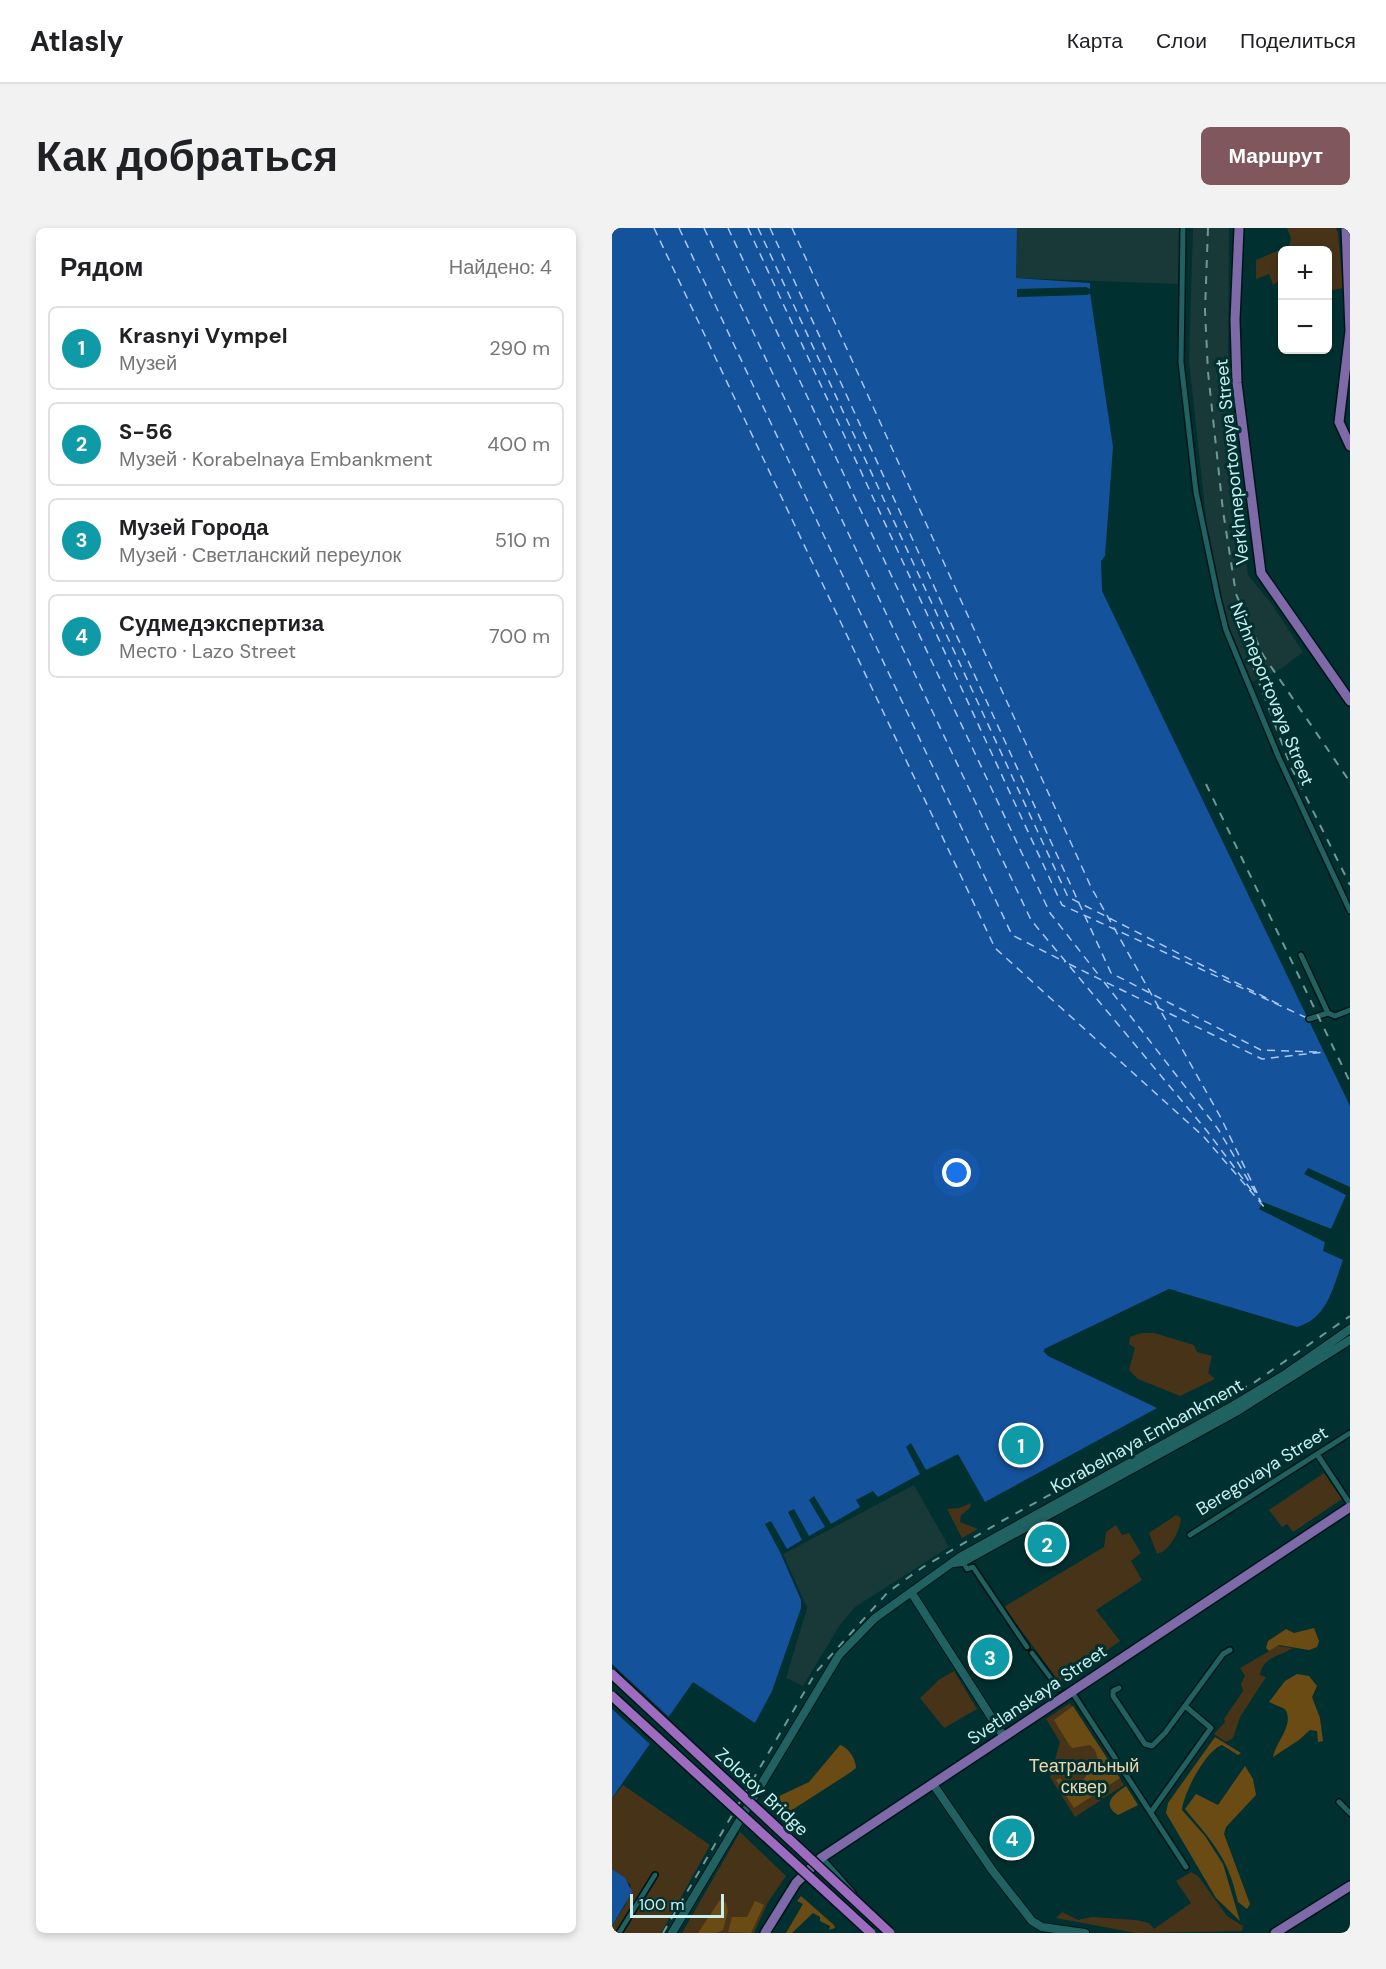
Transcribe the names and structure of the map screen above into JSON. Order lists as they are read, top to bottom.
{
  "streets": {
    "highway": ["Zolotoy Bridge"],
    "main road": ["Verkhneportovaya Street", "Korabelnaya Embankment", "Svetlanskaya Street"],
    "street": ["Nizhneportovaya Street", "Beregovaya Street"]
  },
  "parks": ["Театральный сквер"],
  "scale_bar": "100 m",
  "page": {
    "header": "Atlasly",
    "nav": ["Карта", "Слои", "Поделиться"],
    "buttons": "Маршрут",
    "title": "Как добраться",
    "heading": ["Рядом", "Найдено: 4"],
    "map_buttons": ["+", "−"],
    "list": [
      {
        "mark": "1",
        "name": "Krasnyi Vympel",
        "note": "Музей",
        "value": "290 m"
      },
      {
        "mark": "2",
        "name": "S-56",
        "note": "Музей · Korabelnaya Embankment",
        "value": "400 m"
      },
      {
        "mark": "3",
        "name": "Музей Города",
        "note": "Музей · Светланский переулок",
        "value": "510 m"
      },
      {
        "mark": "4",
        "name": "Судмедэкспертиза",
        "note": "Место · Lazo Street",
        "value": "700 m"
      }
    ],
    "pins": [
      "1",
      "2",
      "3",
      "4"
    ],
    "scale": "100 m"
  }
}
